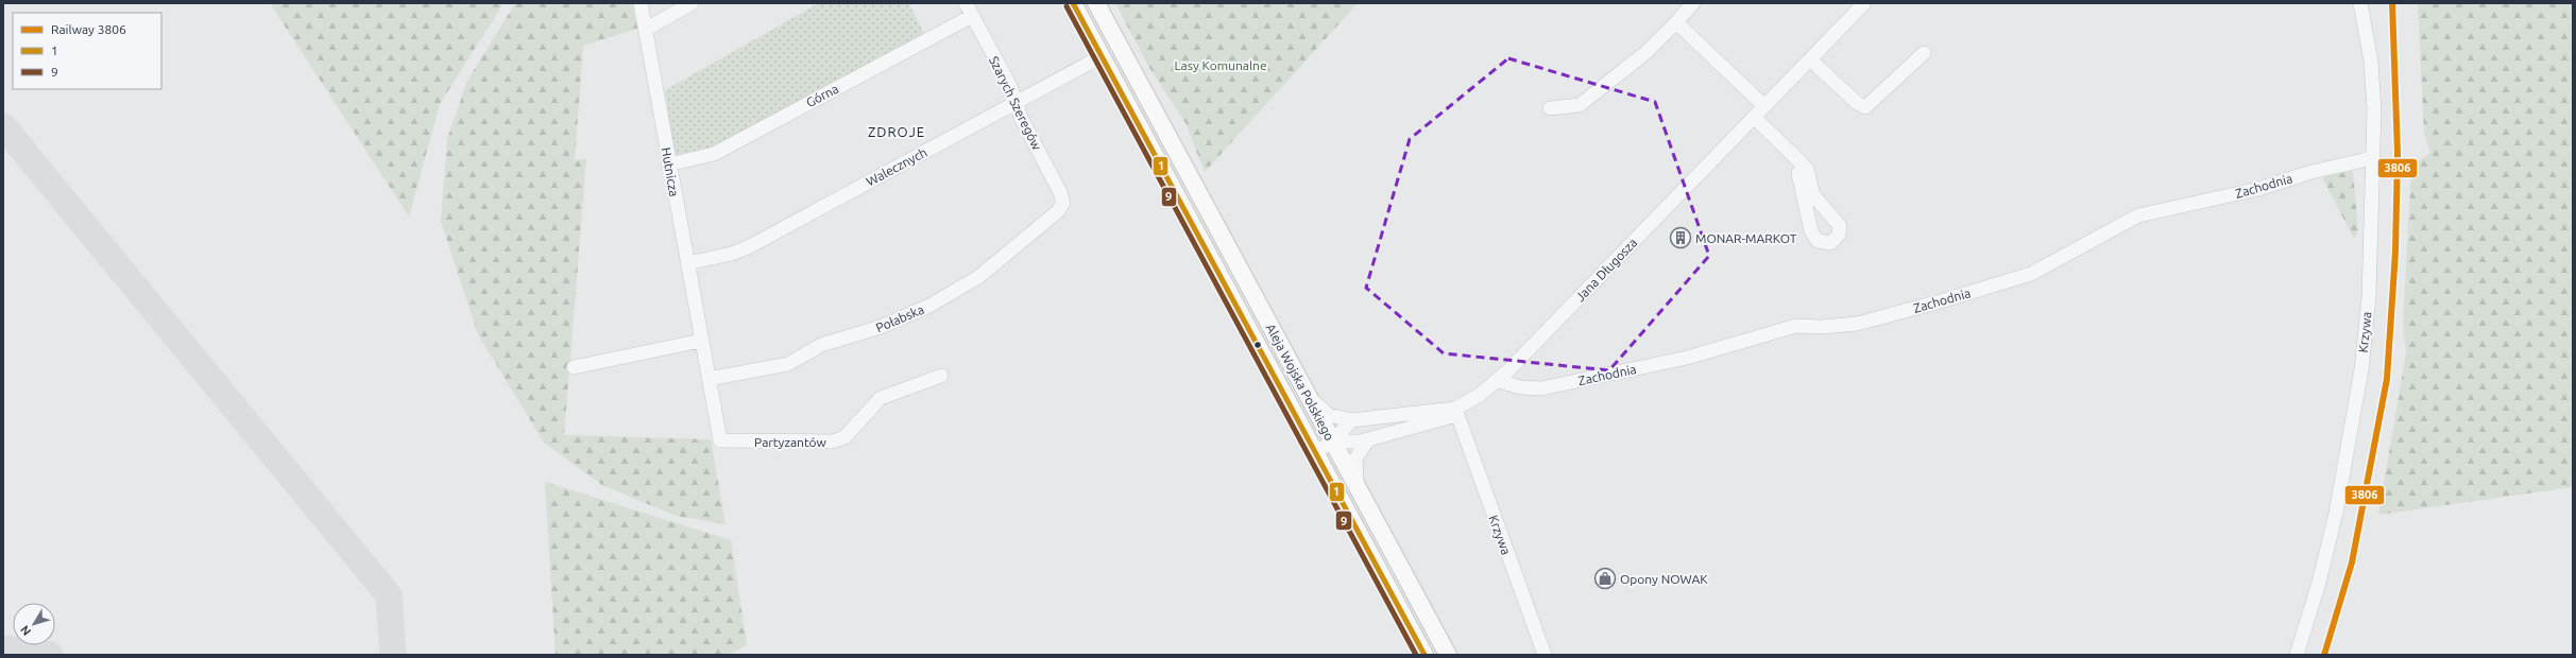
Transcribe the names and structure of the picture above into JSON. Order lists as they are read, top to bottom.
{
  "streets": {
    "main road": ["Aleja Wojska Polskiego"],
    "street": [
      "Górna",
      "Szarych Szeregów",
      "Walecznych",
      "Hutnicza",
      "Zachodnia",
      "Jana Długosza",
      "Połabska",
      "Krzywa",
      "Partyzantów"
    ]
  },
  "crossings": [
    ["Górna", "Szarych Szeregów"],
    ["Górna", "Hutnicza"],
    ["Szarych Szeregów", "Walecznych"],
    ["Szarych Szeregów", "Połabska"],
    ["Walecznych", "Hutnicza"],
    ["Walecznych", "Aleja Wojska Polskiego"],
    ["Hutnicza", "Połabska"],
    ["Hutnicza", "Partyzantów"],
    ["Zachodnia", "Jana Długosza"],
    ["Zachodnia", "Krzywa"],
    ["Jana Długosza", "Krzywa"]
  ],
  "districts": ["ZDROJE"],
  "parks": ["Lasy Komunalne"],
  "places": {
    "building": ["MONAR-MARKOT"],
    "shop": ["Opony NOWAK"]
  },
  "lines": ["rail line 3806", "transit line 1", "transit line 9"],
  "legend": ["Railway 3806", "1", "9"],
  "north": "bottom left"
}
